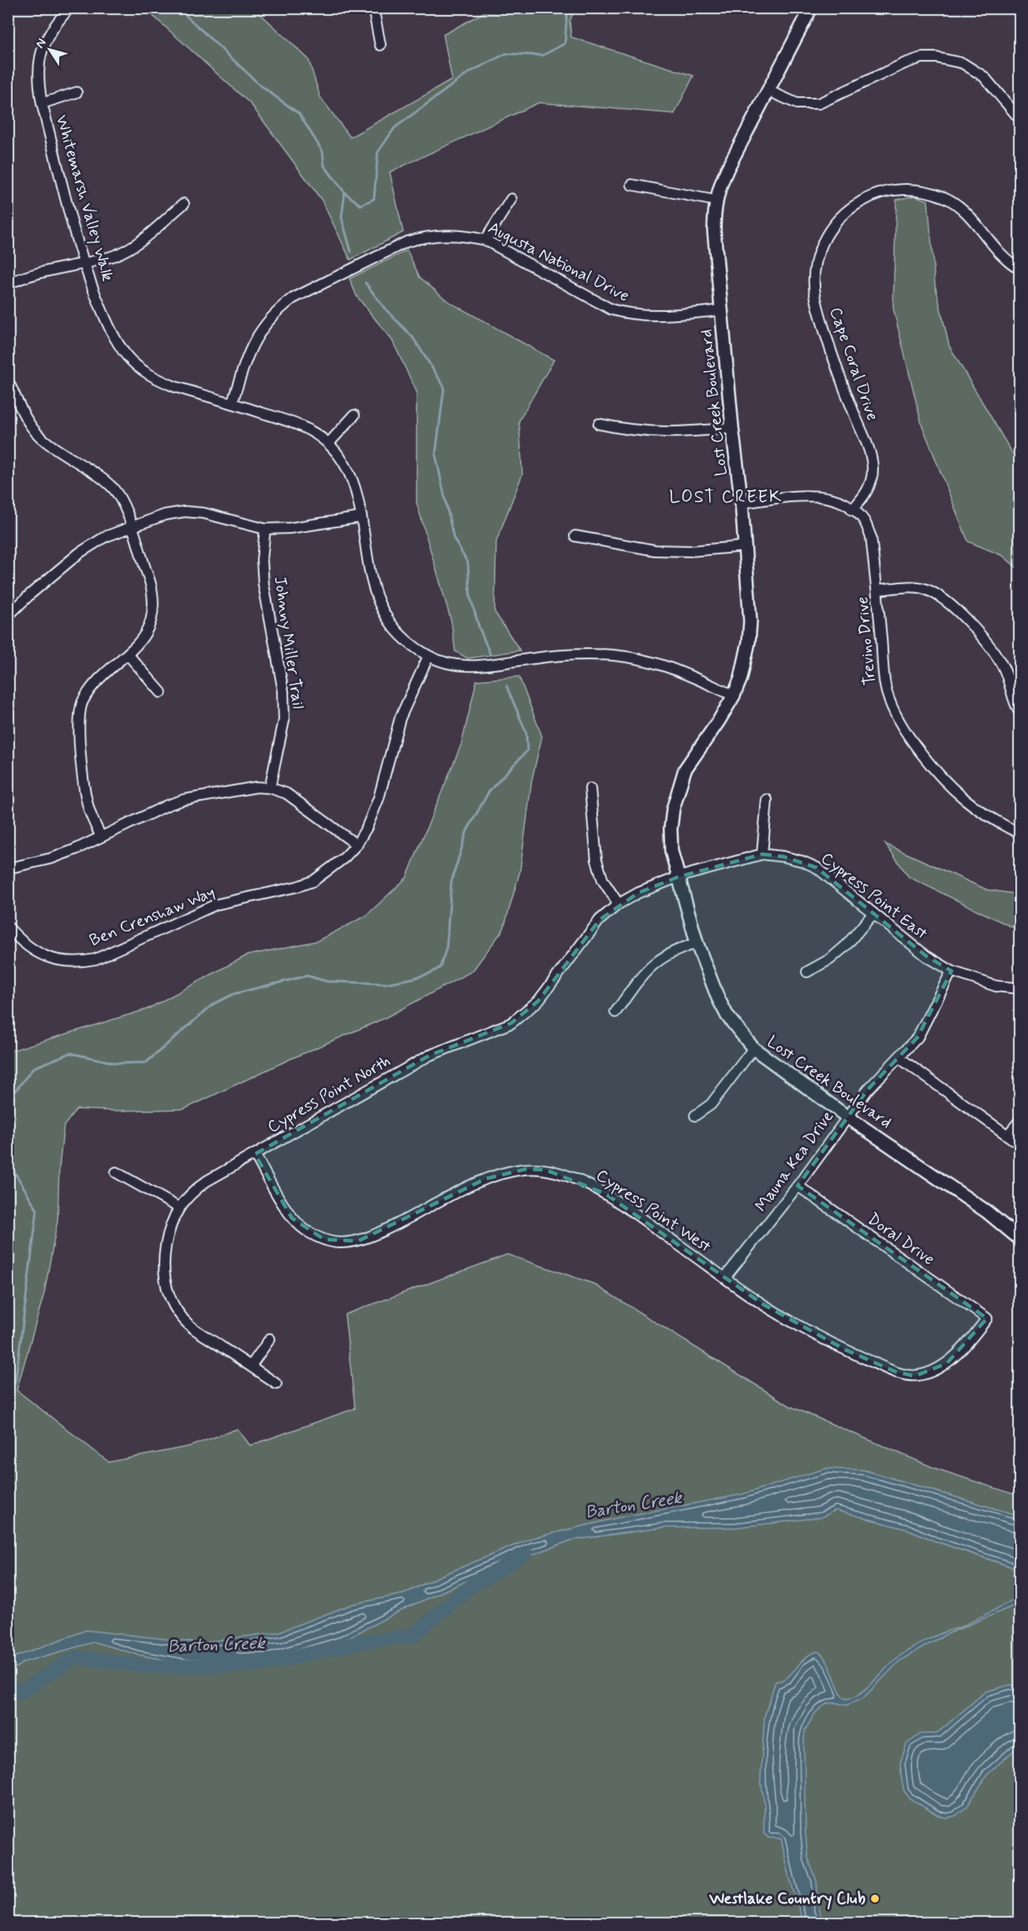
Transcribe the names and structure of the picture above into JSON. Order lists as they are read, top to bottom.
{
  "streets": {
    "street": [
      "Whitemarsh Valley Walk",
      "Augusta National Drive",
      "Cape Coral Drive",
      "Lost Creek Boulevard",
      "Trevino Drive",
      "Johnny Miller Trail",
      "Cypress Point East",
      "Ben Crenshaw Way",
      "Cypress Point North",
      "Mauna Kea Drive",
      "Cypress Point West",
      "Doral Drive"
    ]
  },
  "crossings": [
    ["Whitemarsh Valley Walk", "Augusta National Drive"],
    ["Whitemarsh Valley Walk", "Lost Creek Boulevard"],
    ["Whitemarsh Valley Walk", "Ben Crenshaw Way"],
    ["Augusta National Drive", "Lost Creek Boulevard"],
    ["Cape Coral Drive", "Trevino Drive"],
    ["Lost Creek Boulevard", "Trevino Drive"],
    ["Lost Creek Boulevard", "Cypress Point East"],
    ["Lost Creek Boulevard", "Cypress Point North"],
    ["Lost Creek Boulevard", "Mauna Kea Drive"],
    ["Cypress Point East", "Cypress Point North"],
    ["Cypress Point East", "Mauna Kea Drive"],
    ["Cypress Point North", "Cypress Point West"],
    ["Mauna Kea Drive", "Cypress Point West"],
    ["Mauna Kea Drive", "Doral Drive"],
    ["Cypress Point West", "Doral Drive"]
  ],
  "districts": ["LOST CREEK"],
  "water": ["Barton Creek"],
  "places": ["Westlake Country Club"],
  "north": "top left"
}
